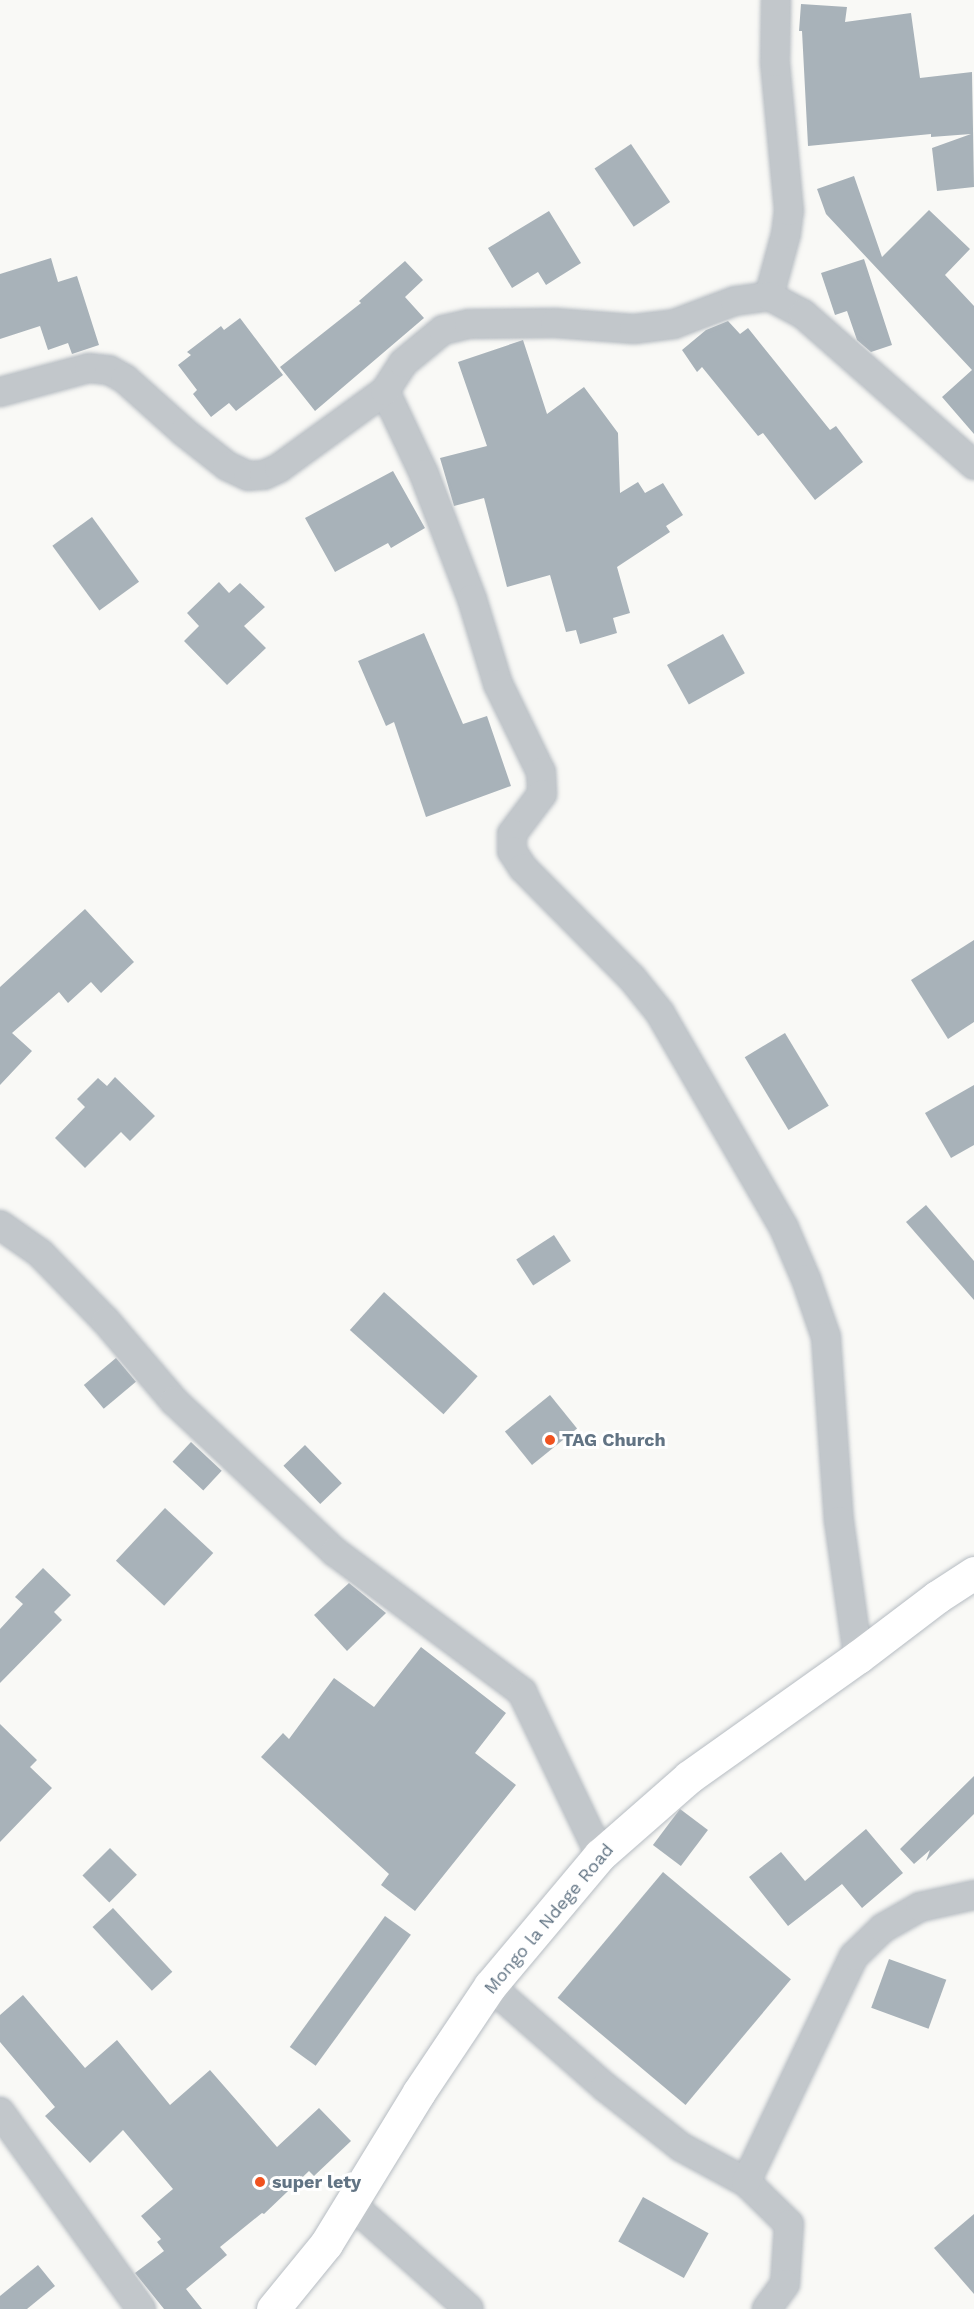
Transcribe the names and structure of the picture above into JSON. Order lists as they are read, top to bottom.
{
  "streets": {
    "street": ["Mongo la Ndege Road"]
  },
  "places": ["TAG Church", "super lety"]
}
